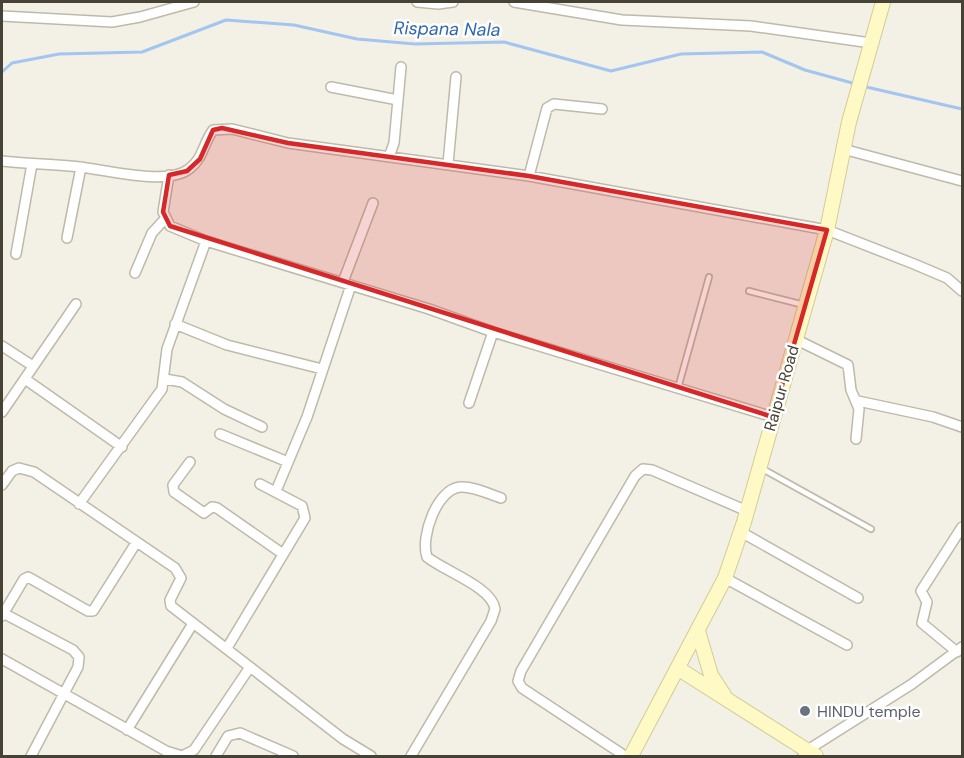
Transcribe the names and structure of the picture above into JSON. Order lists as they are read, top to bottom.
{
  "streets": {
    "main road": ["Raipur Road"]
  },
  "water": ["Rispana Nala"],
  "places": ["HINDU temple"]
}
